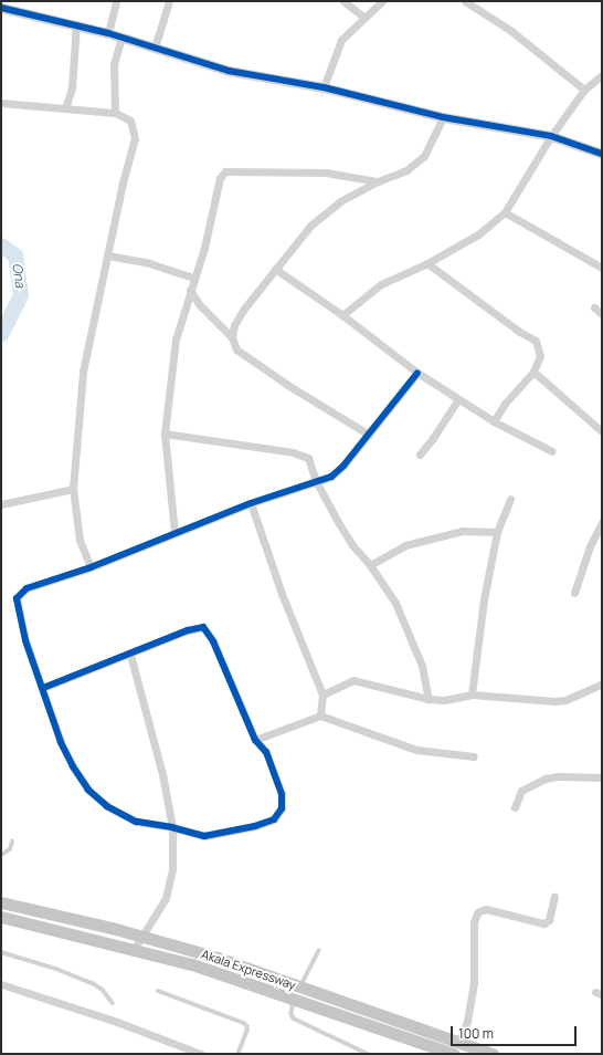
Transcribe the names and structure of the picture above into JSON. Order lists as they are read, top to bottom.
{
  "streets": {
    "main road": ["Akala Expressway"]
  },
  "water": ["Ona"],
  "scale_bar": "100 m"
}
